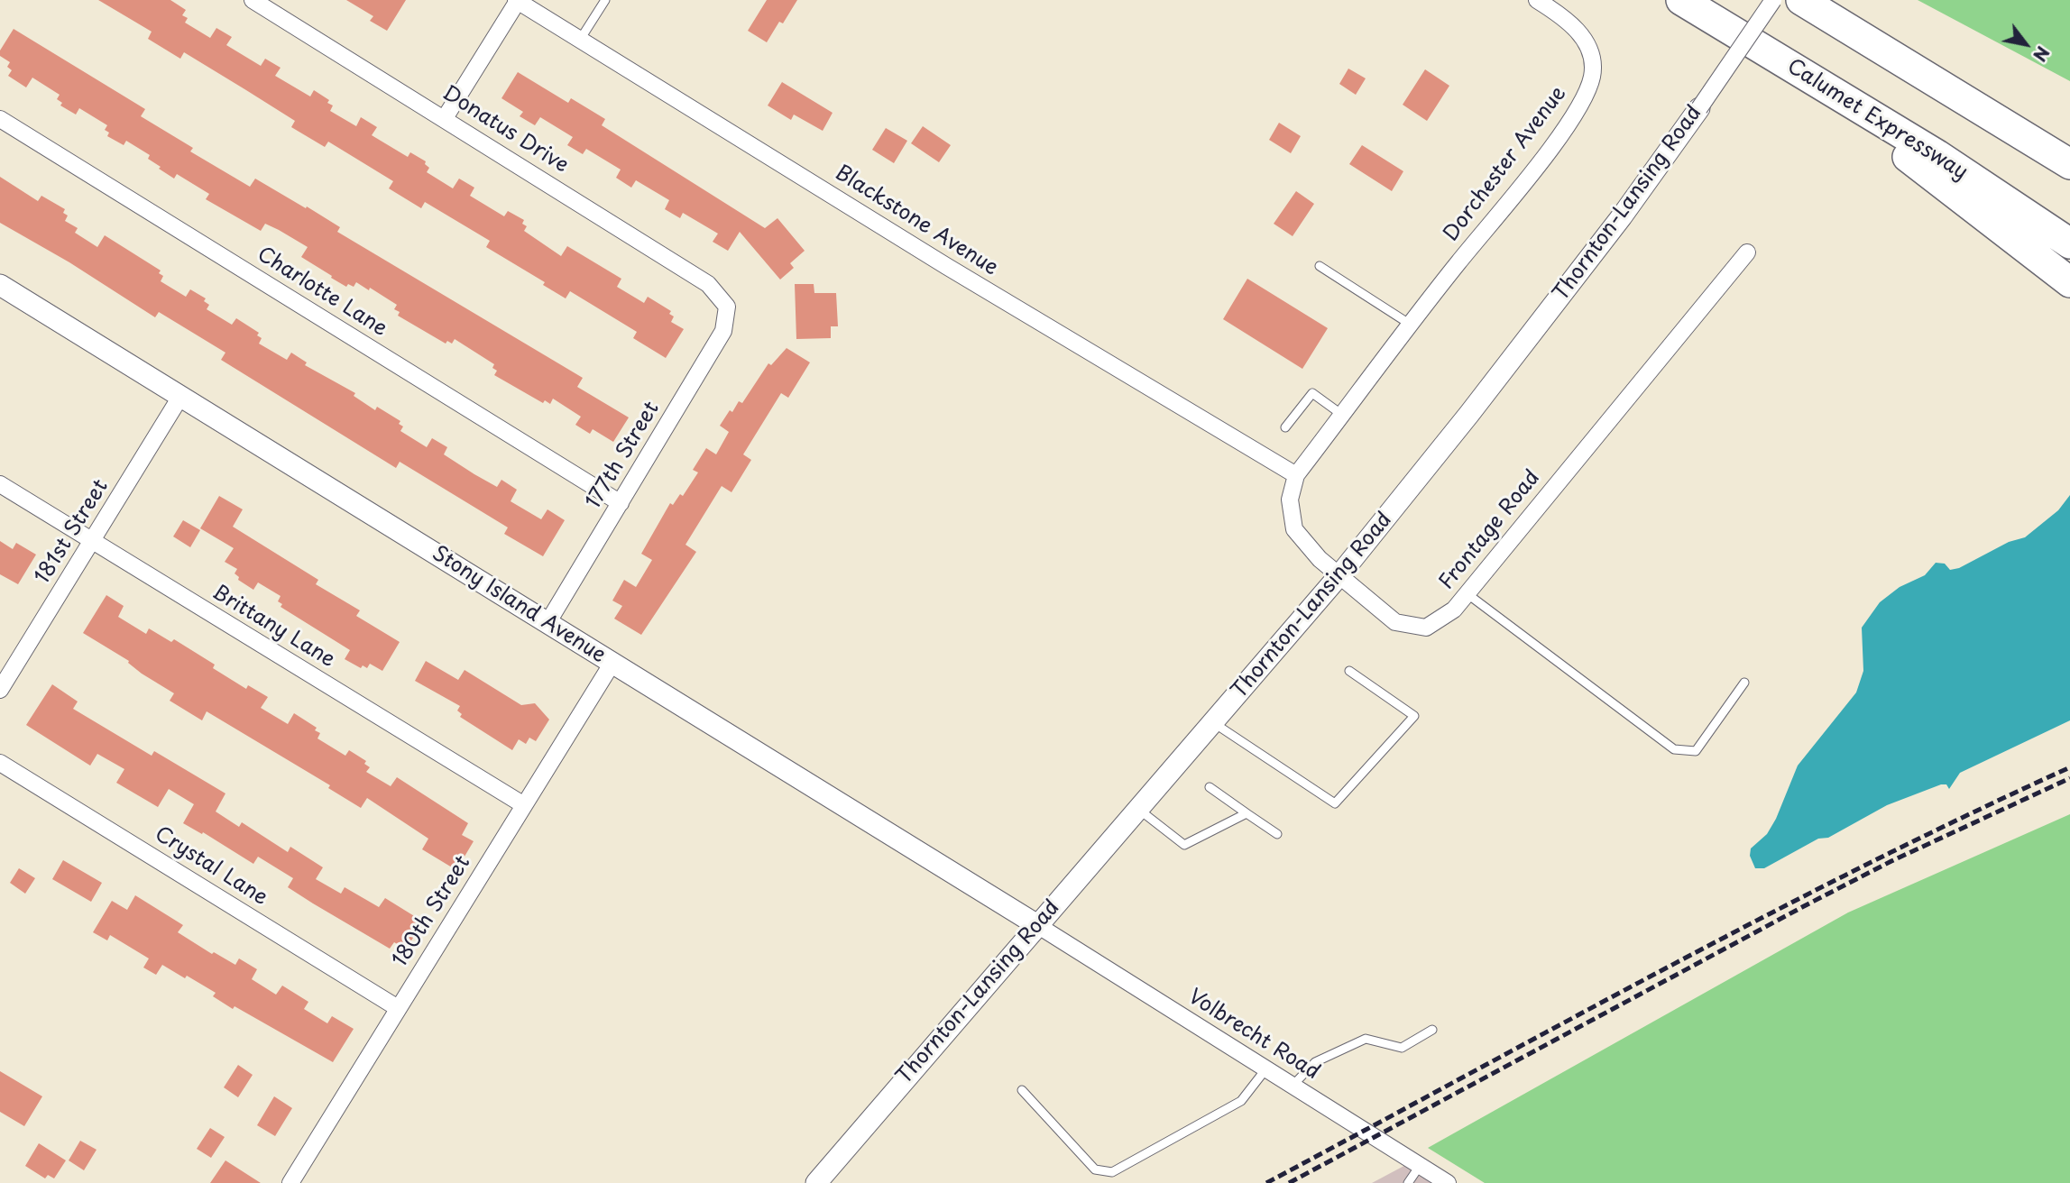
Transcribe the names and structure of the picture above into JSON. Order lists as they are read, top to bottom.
{
  "streets": {
    "highway": ["Calumet Expressway"],
    "street": [
      "Donatus Drive",
      "Dorchester Avenue",
      "Thornton-Lansing Road",
      "Blackstone Avenue",
      "Charlotte Lane",
      "177th Street",
      "Frontage Road",
      "181st Street",
      "Stony Island Avenue",
      "Brittany Lane",
      "Crystal Lane",
      "180th Street",
      "Volbrecht Road"
    ]
  },
  "crossings": [
    ["Donatus Drive", "177th Street"],
    ["Dorchester Avenue", "Frontage Road"],
    ["Thornton-Lansing Road", "Frontage Road"],
    ["Thornton-Lansing Road", "Stony Island Avenue"],
    ["Thornton-Lansing Road", "Volbrecht Road"],
    ["Blackstone Avenue", "Frontage Road"],
    ["Charlotte Lane", "177th Street"],
    ["177th Street", "Stony Island Avenue"],
    ["181st Street", "Stony Island Avenue"],
    ["181st Street", "Brittany Lane"],
    ["Stony Island Avenue", "180th Street"],
    ["Stony Island Avenue", "Volbrecht Road"],
    ["Brittany Lane", "180th Street"],
    ["Crystal Lane", "180th Street"]
  ],
  "north": "bottom right"
}
